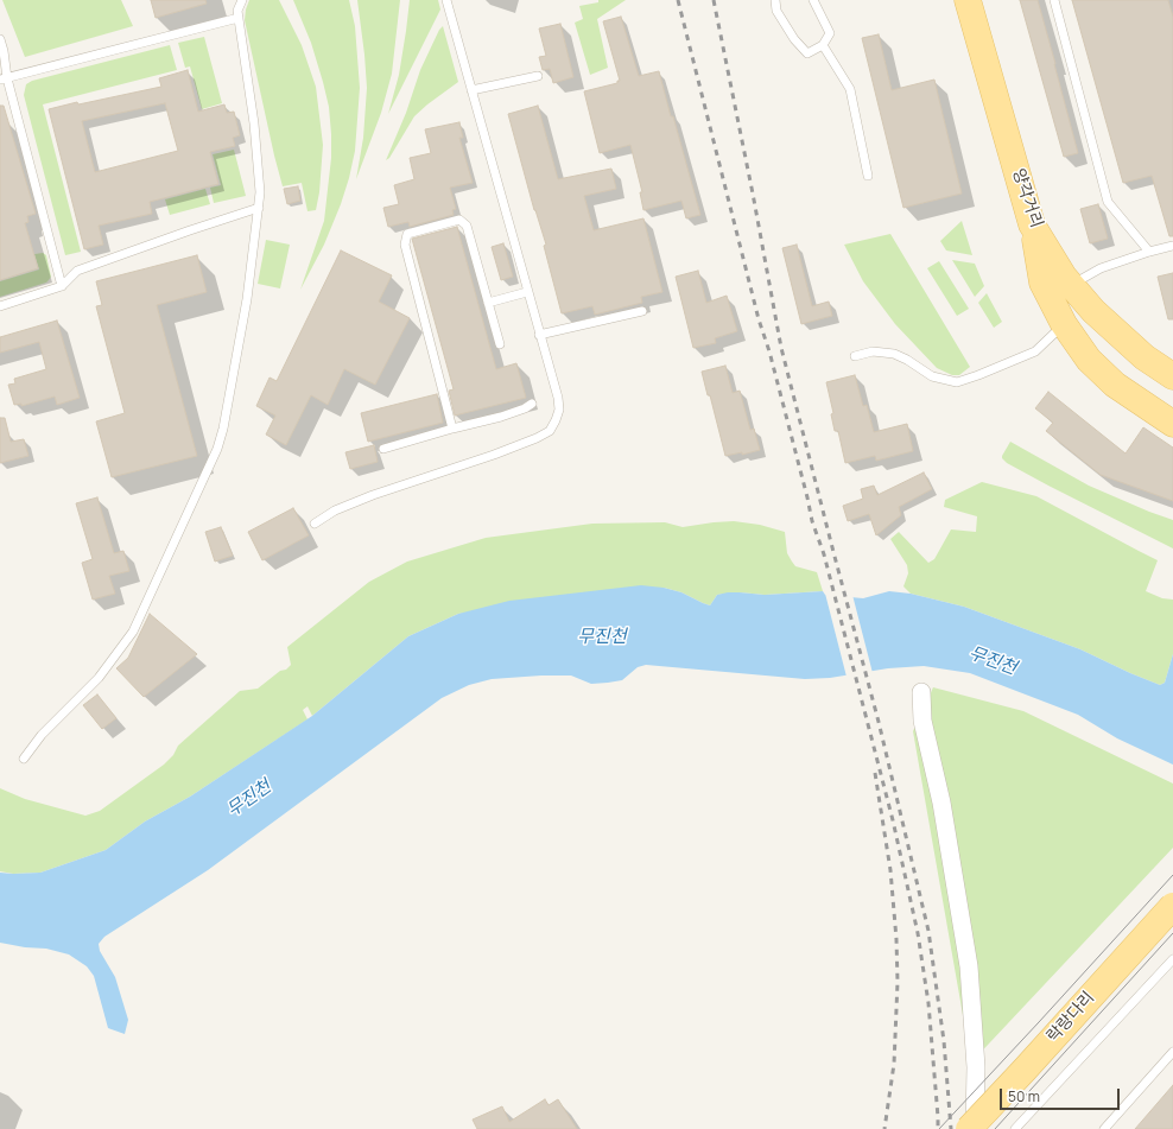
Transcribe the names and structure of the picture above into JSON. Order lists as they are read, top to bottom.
{
  "streets": {
    "main road": ["양각거리", "락랑다리"]
  },
  "water": ["무진천"],
  "scale_bar": "50 m"
}
